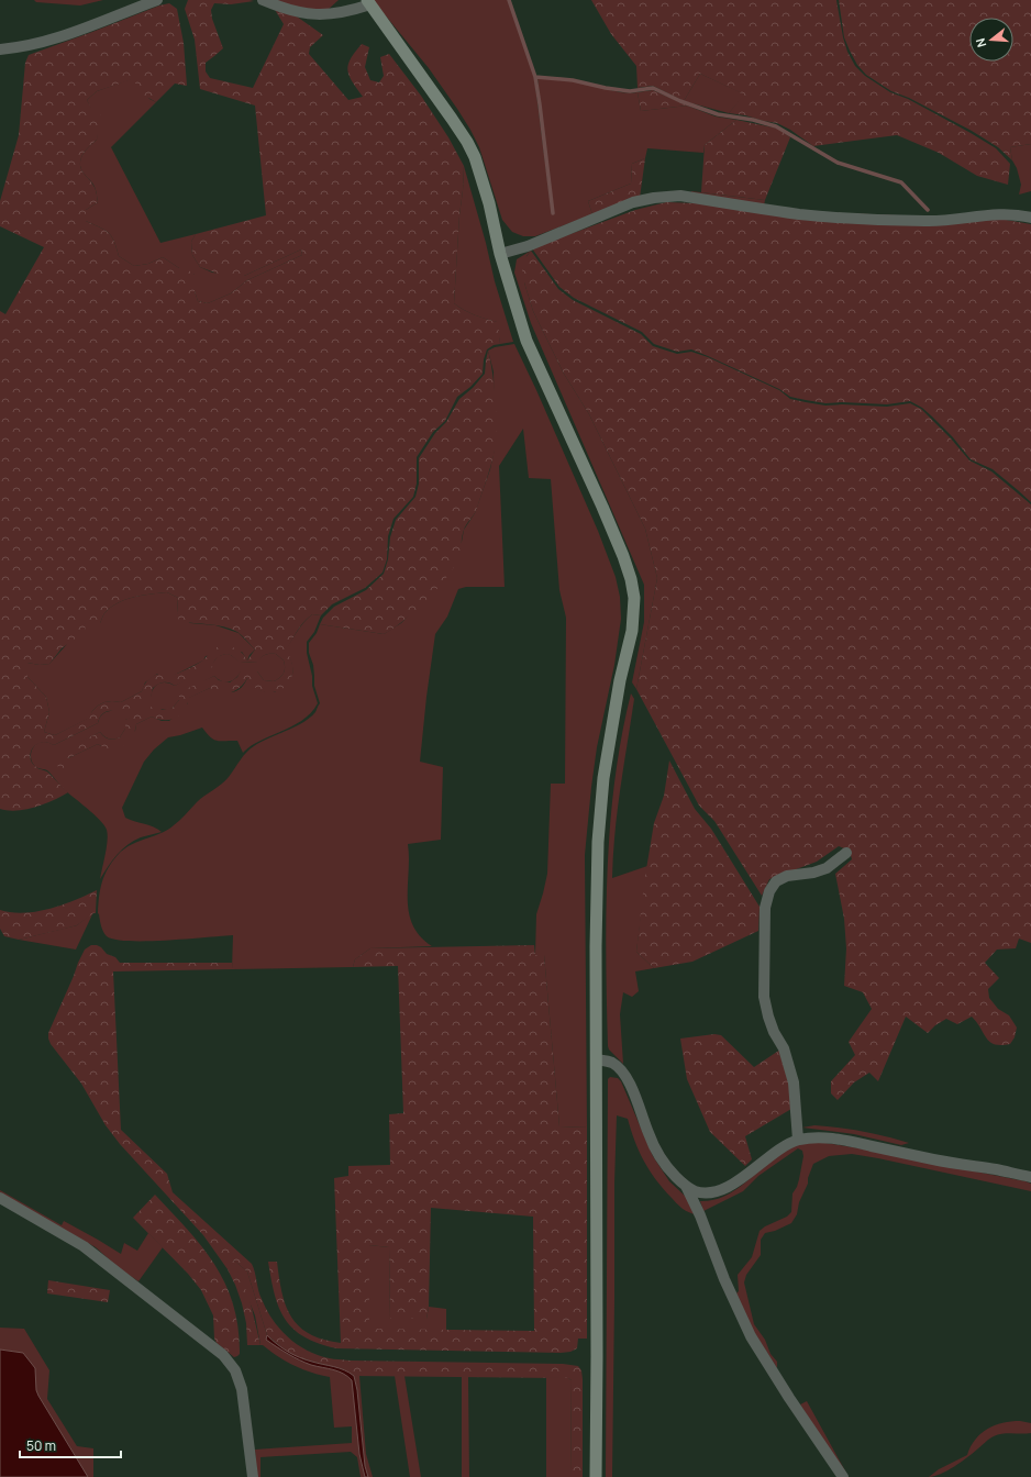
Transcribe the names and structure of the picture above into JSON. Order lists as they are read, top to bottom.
{
  "scale_bar": "50 m",
  "north": "left"
}
